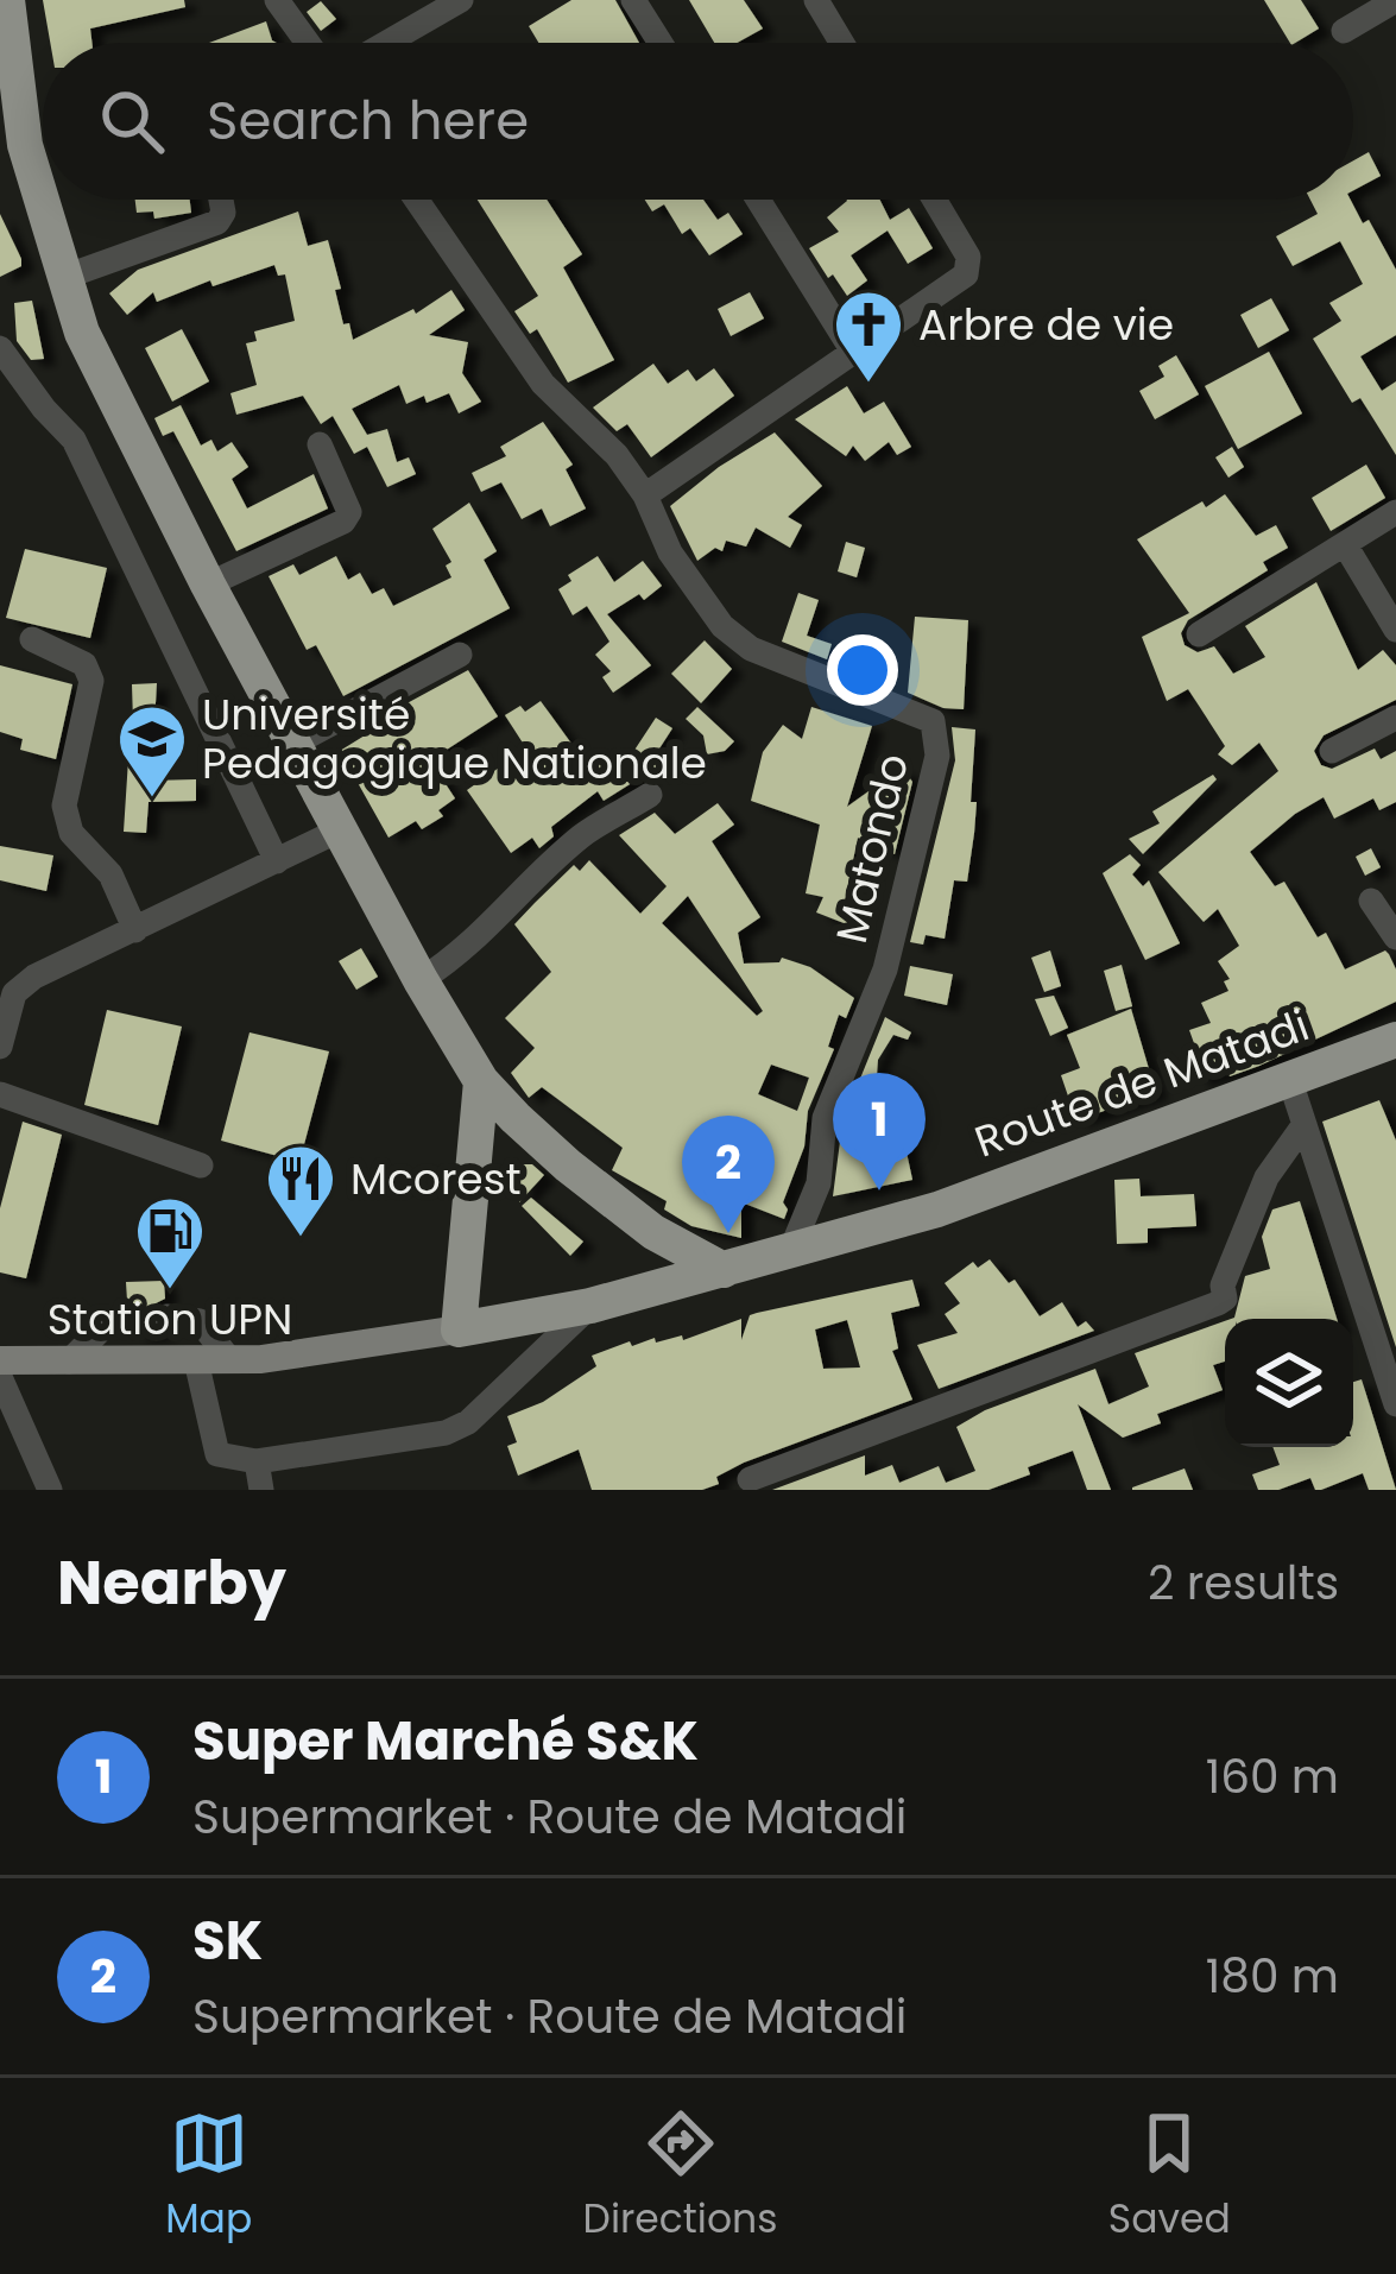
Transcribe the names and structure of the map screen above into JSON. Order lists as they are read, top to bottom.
{
  "streets": {
    "highway": ["Route de Matadi"],
    "street": ["Matondo"]
  },
  "crossings": [
    ["Matondo", "Route de Matadi"]
  ],
  "places": {
    "church": ["Arbre de vie"],
    "school or university": ["Université Pedagogique Nationale"],
    "restaurant": ["Mcorest"],
    "fuel station": ["Station UPN"]
  },
  "page": {
    "search": "Search here",
    "pins": ["1", "2"],
    "heading": ["Nearby", "2 results"],
    "list": [
      {
        "mark": "1",
        "name": "Super Marché S&K",
        "note": "Supermarket · Route de Matadi",
        "value": "160 m"
      },
      {
        "mark": "2",
        "name": "SK",
        "note": "Supermarket · Route de Matadi",
        "value": "180 m"
      }
    ],
    "nav": ["Map", "Directions", "Saved"]
  }
}
